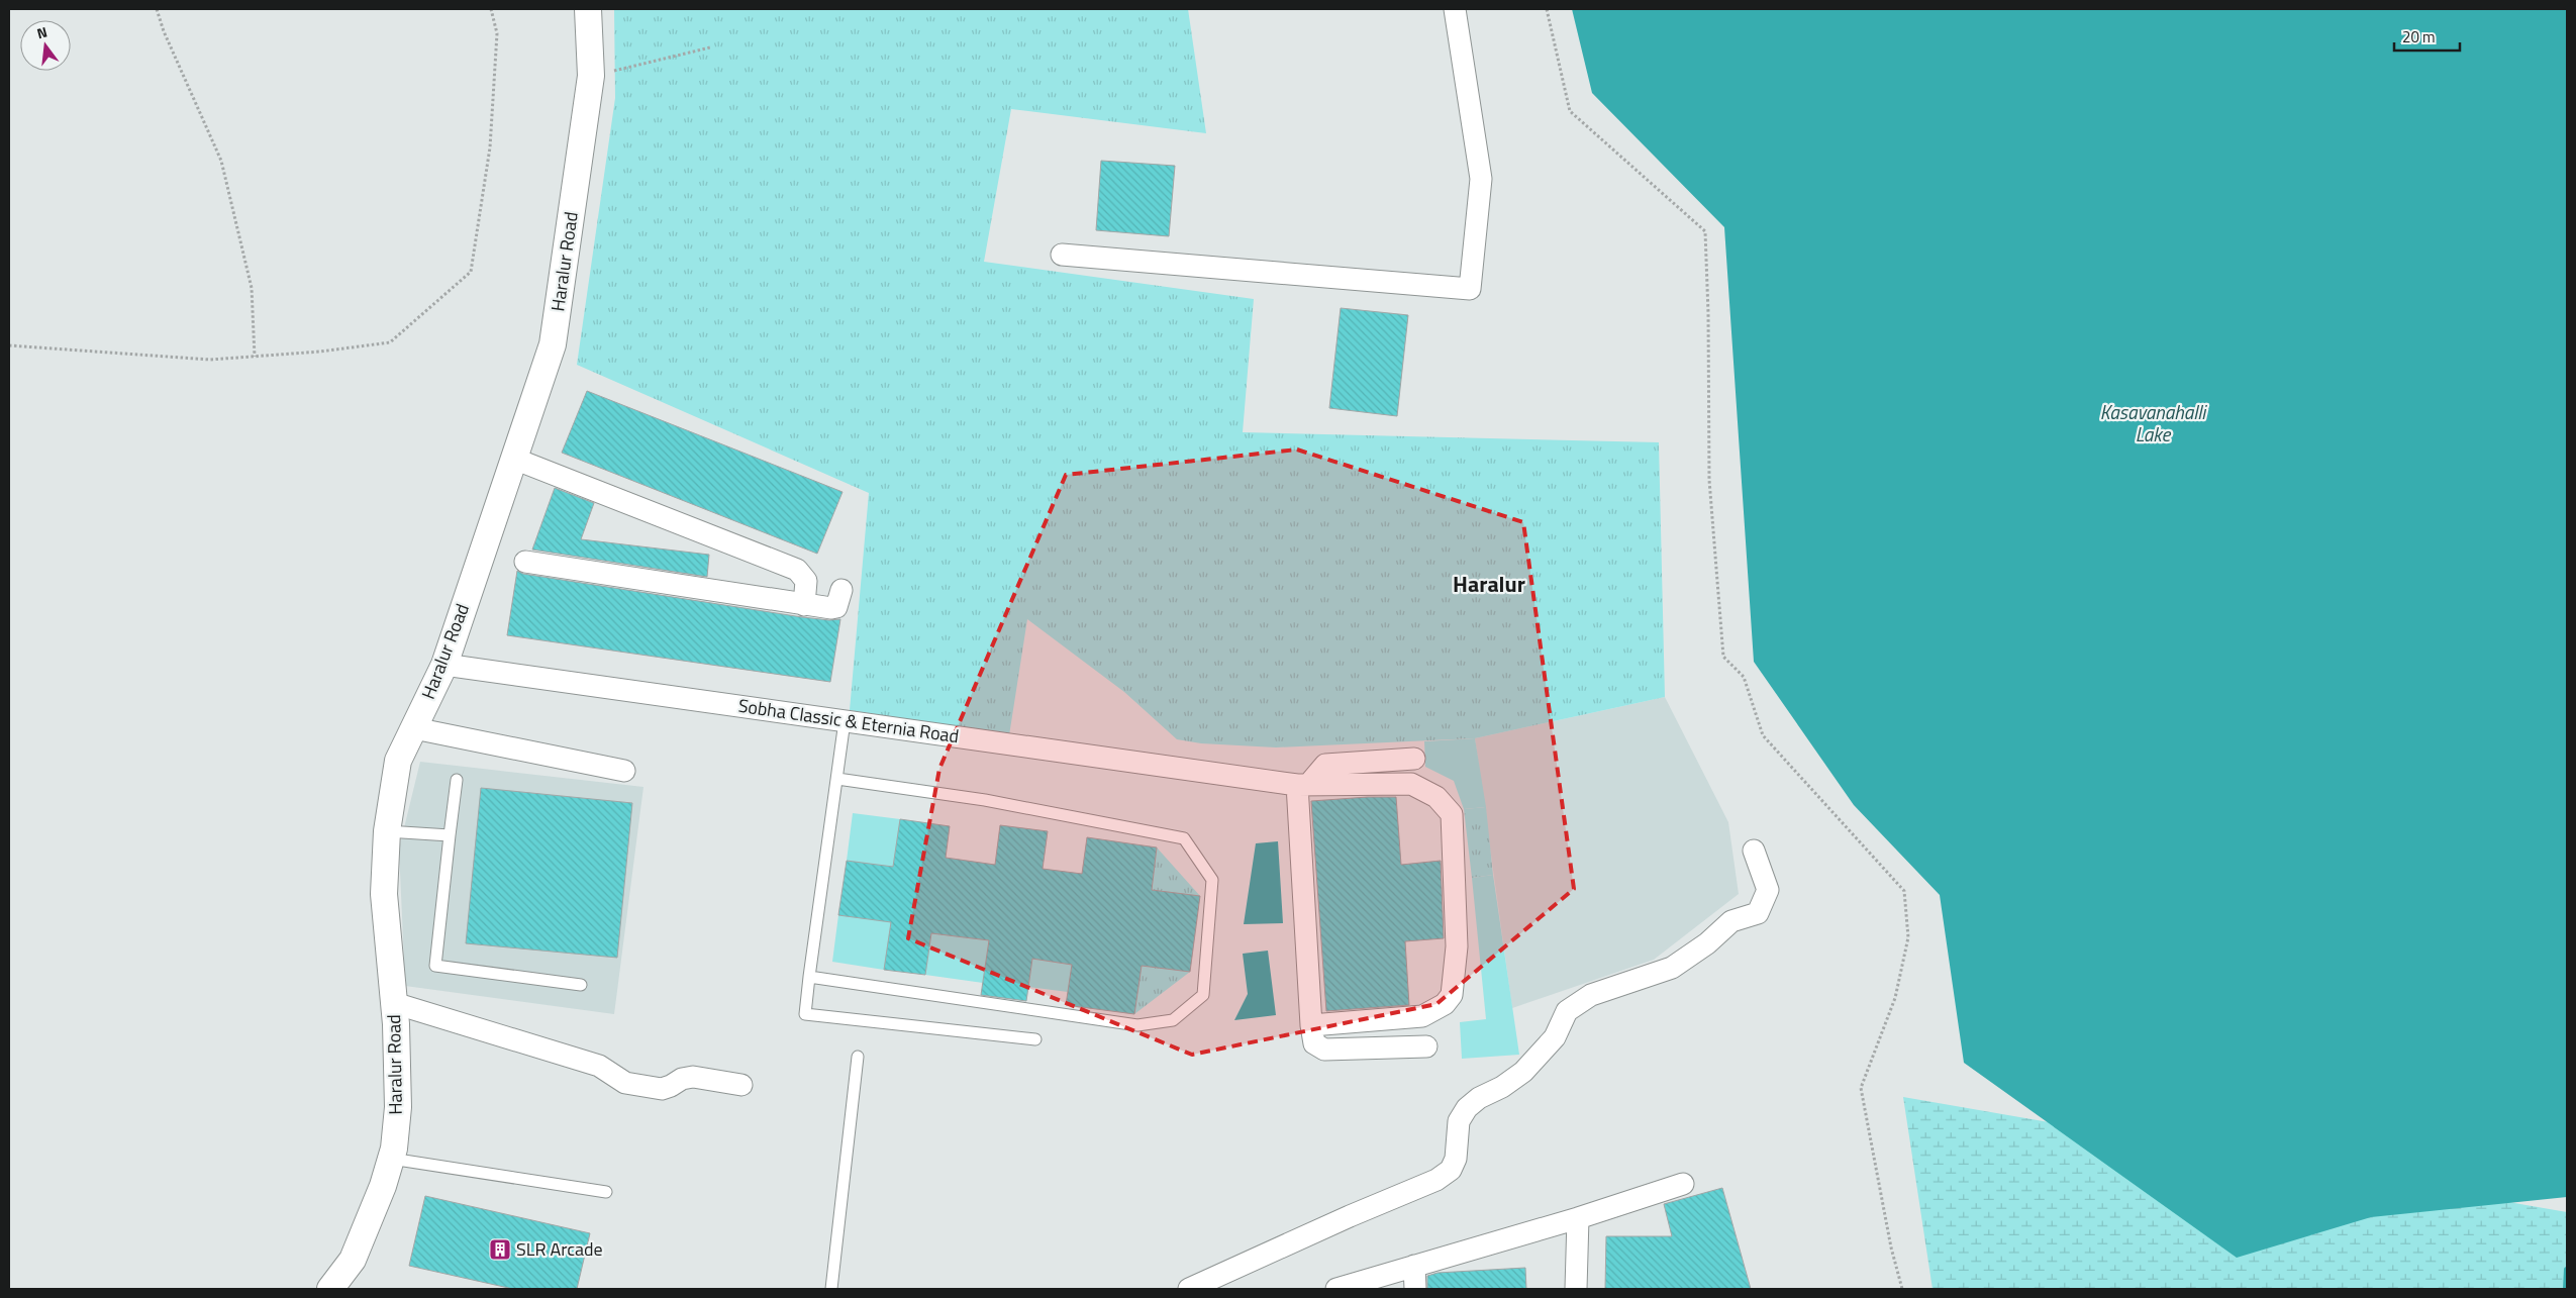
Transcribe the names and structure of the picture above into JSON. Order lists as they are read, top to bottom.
{
  "streets": {
    "street": ["Haralur Road", "Sobha Classic & Eternia Road"]
  },
  "crossings": [
    ["Haralur Road", "Sobha Classic & Eternia Road"]
  ],
  "districts": ["Haralur"],
  "water": ["Kasavanahalli Lake"],
  "places": {
    "building": ["SLR Arcade"]
  },
  "scale_bar": "20 m",
  "north": "top"
}
